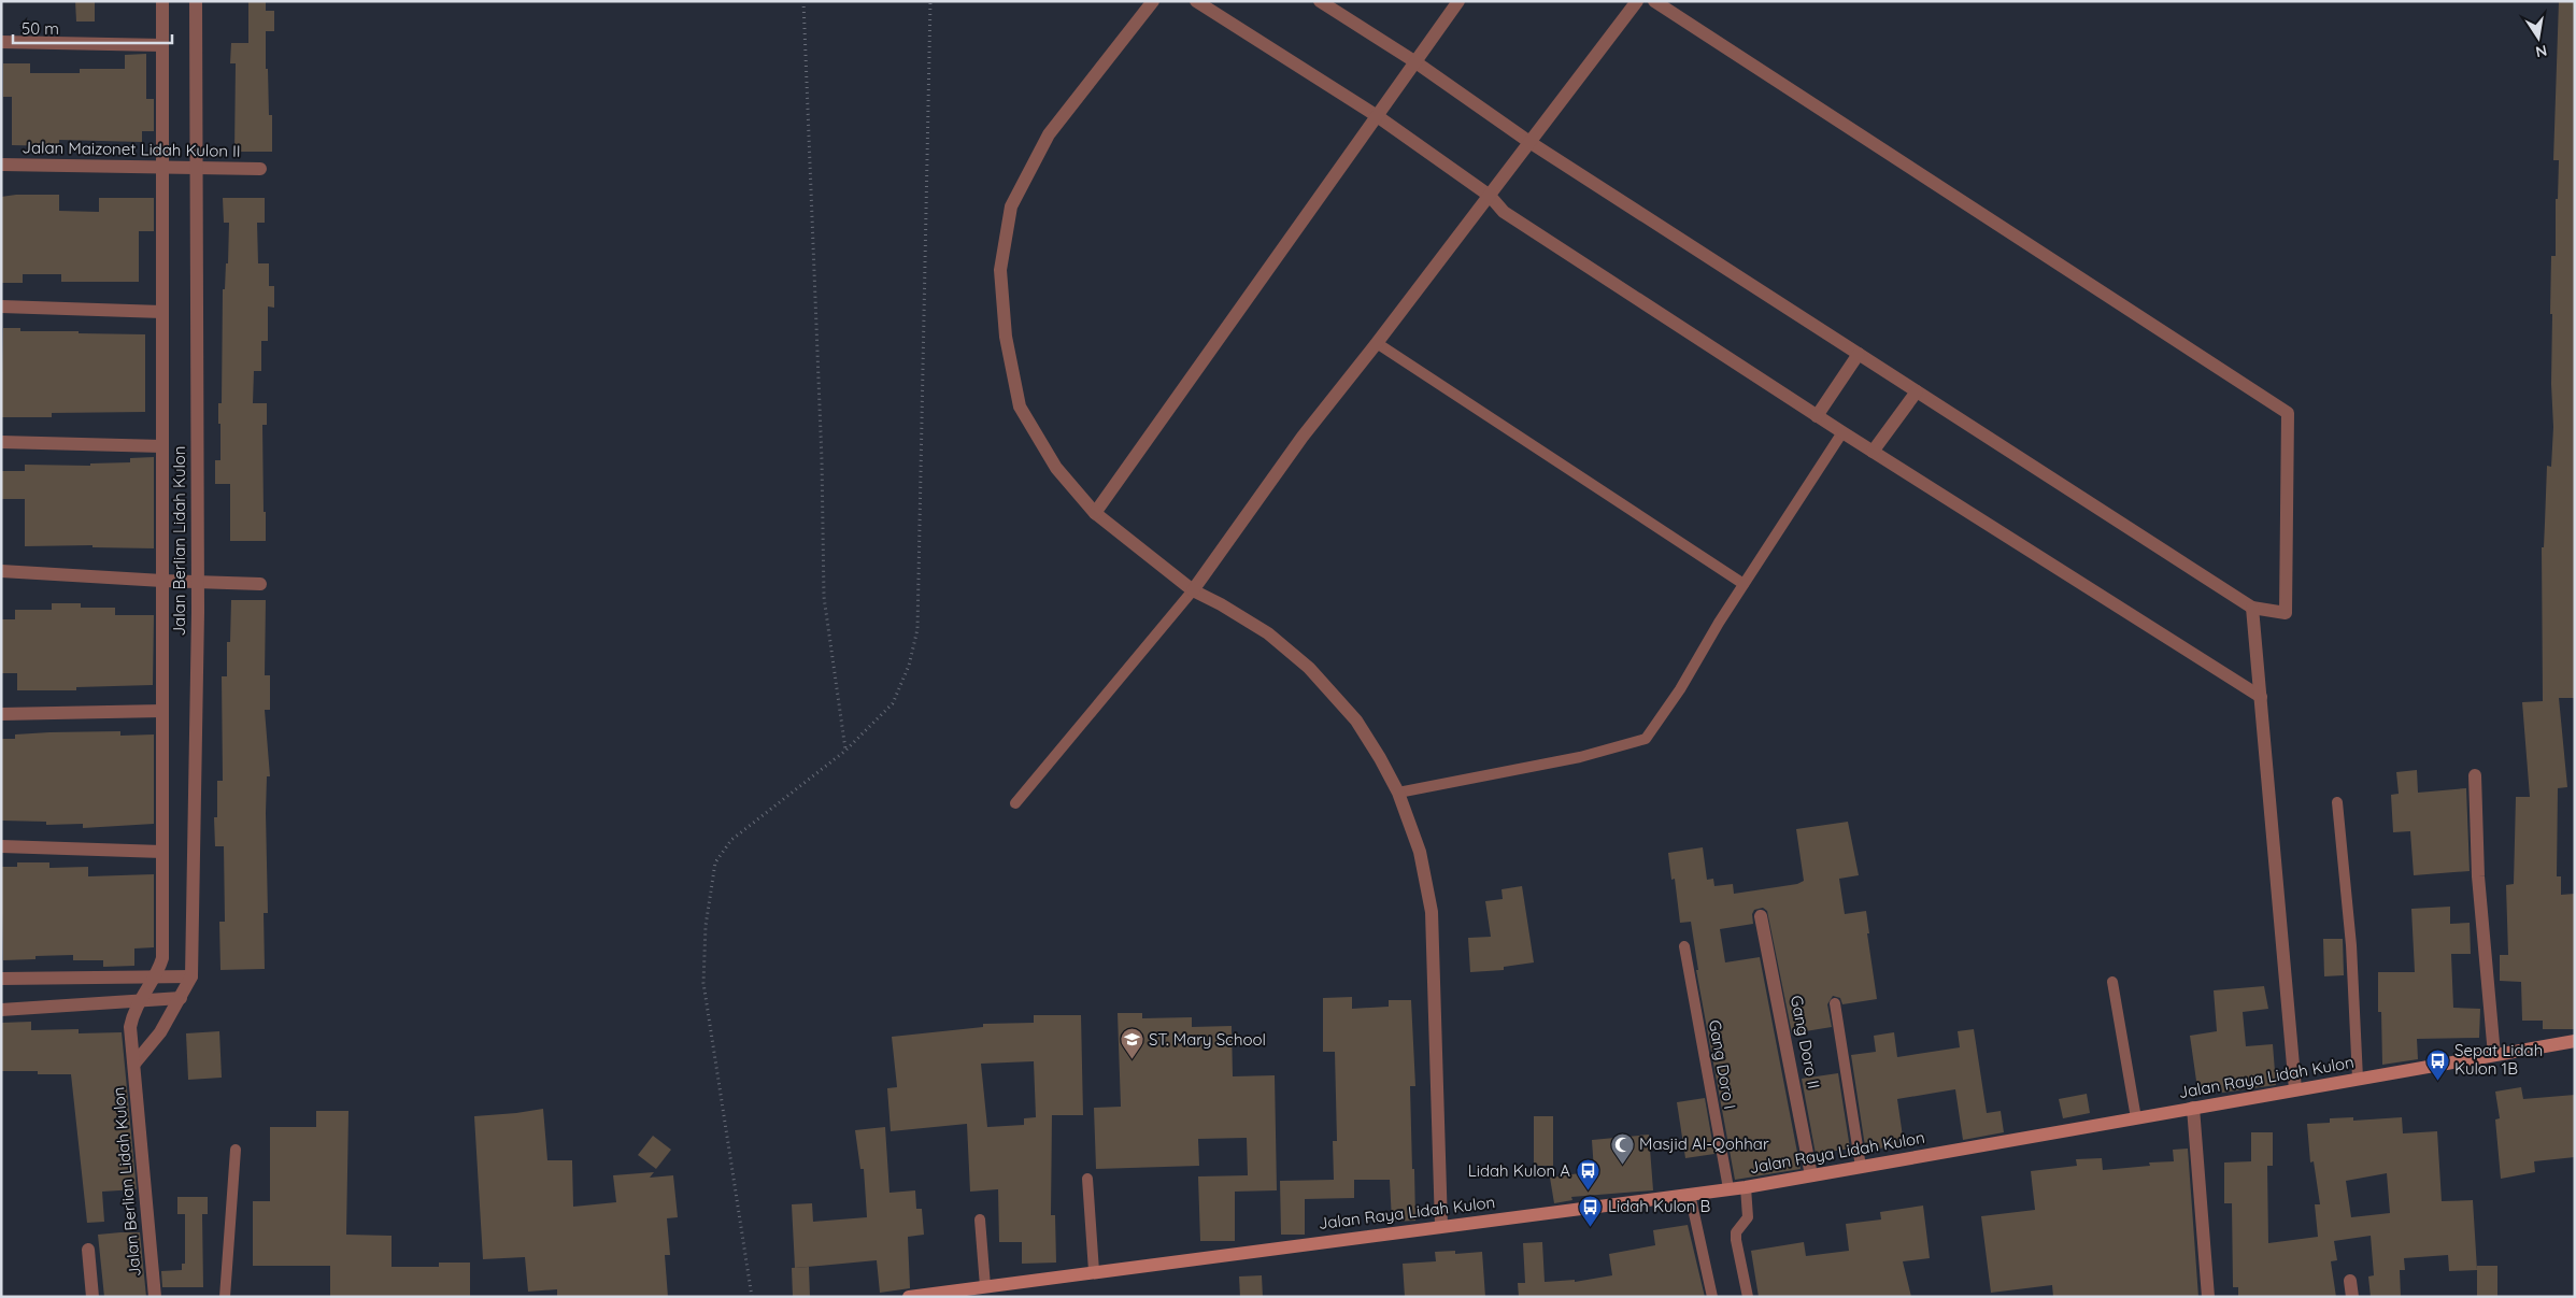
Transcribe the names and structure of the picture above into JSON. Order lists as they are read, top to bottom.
{
  "streets": {
    "main road": ["Jalan Raya Lidah Kulon"],
    "street": ["Jalan Maizonet Lidah Kulon II", "Jalan Berlian Lidah Kulon", "Gang Doro II"],
    "lane": ["Gang Doro I"]
  },
  "crossings": [
    ["Jalan Maizonet Lidah Kulon II", "Jalan Berlian Lidah Kulon"],
    ["Gang Doro II", "Jalan Raya Lidah Kulon"],
    ["Gang Doro I", "Jalan Raya Lidah Kulon"]
  ],
  "places": {
    "school or university": ["ST. Mary School"],
    "bus stop": ["Sepat Lidah Kulon 1B", "Lidah Kulon A", "Lidah Kulon B"],
    "mosque": ["Masjid Al-Qohhar"]
  },
  "scale_bar": "50 m",
  "north": "bottom"
}
